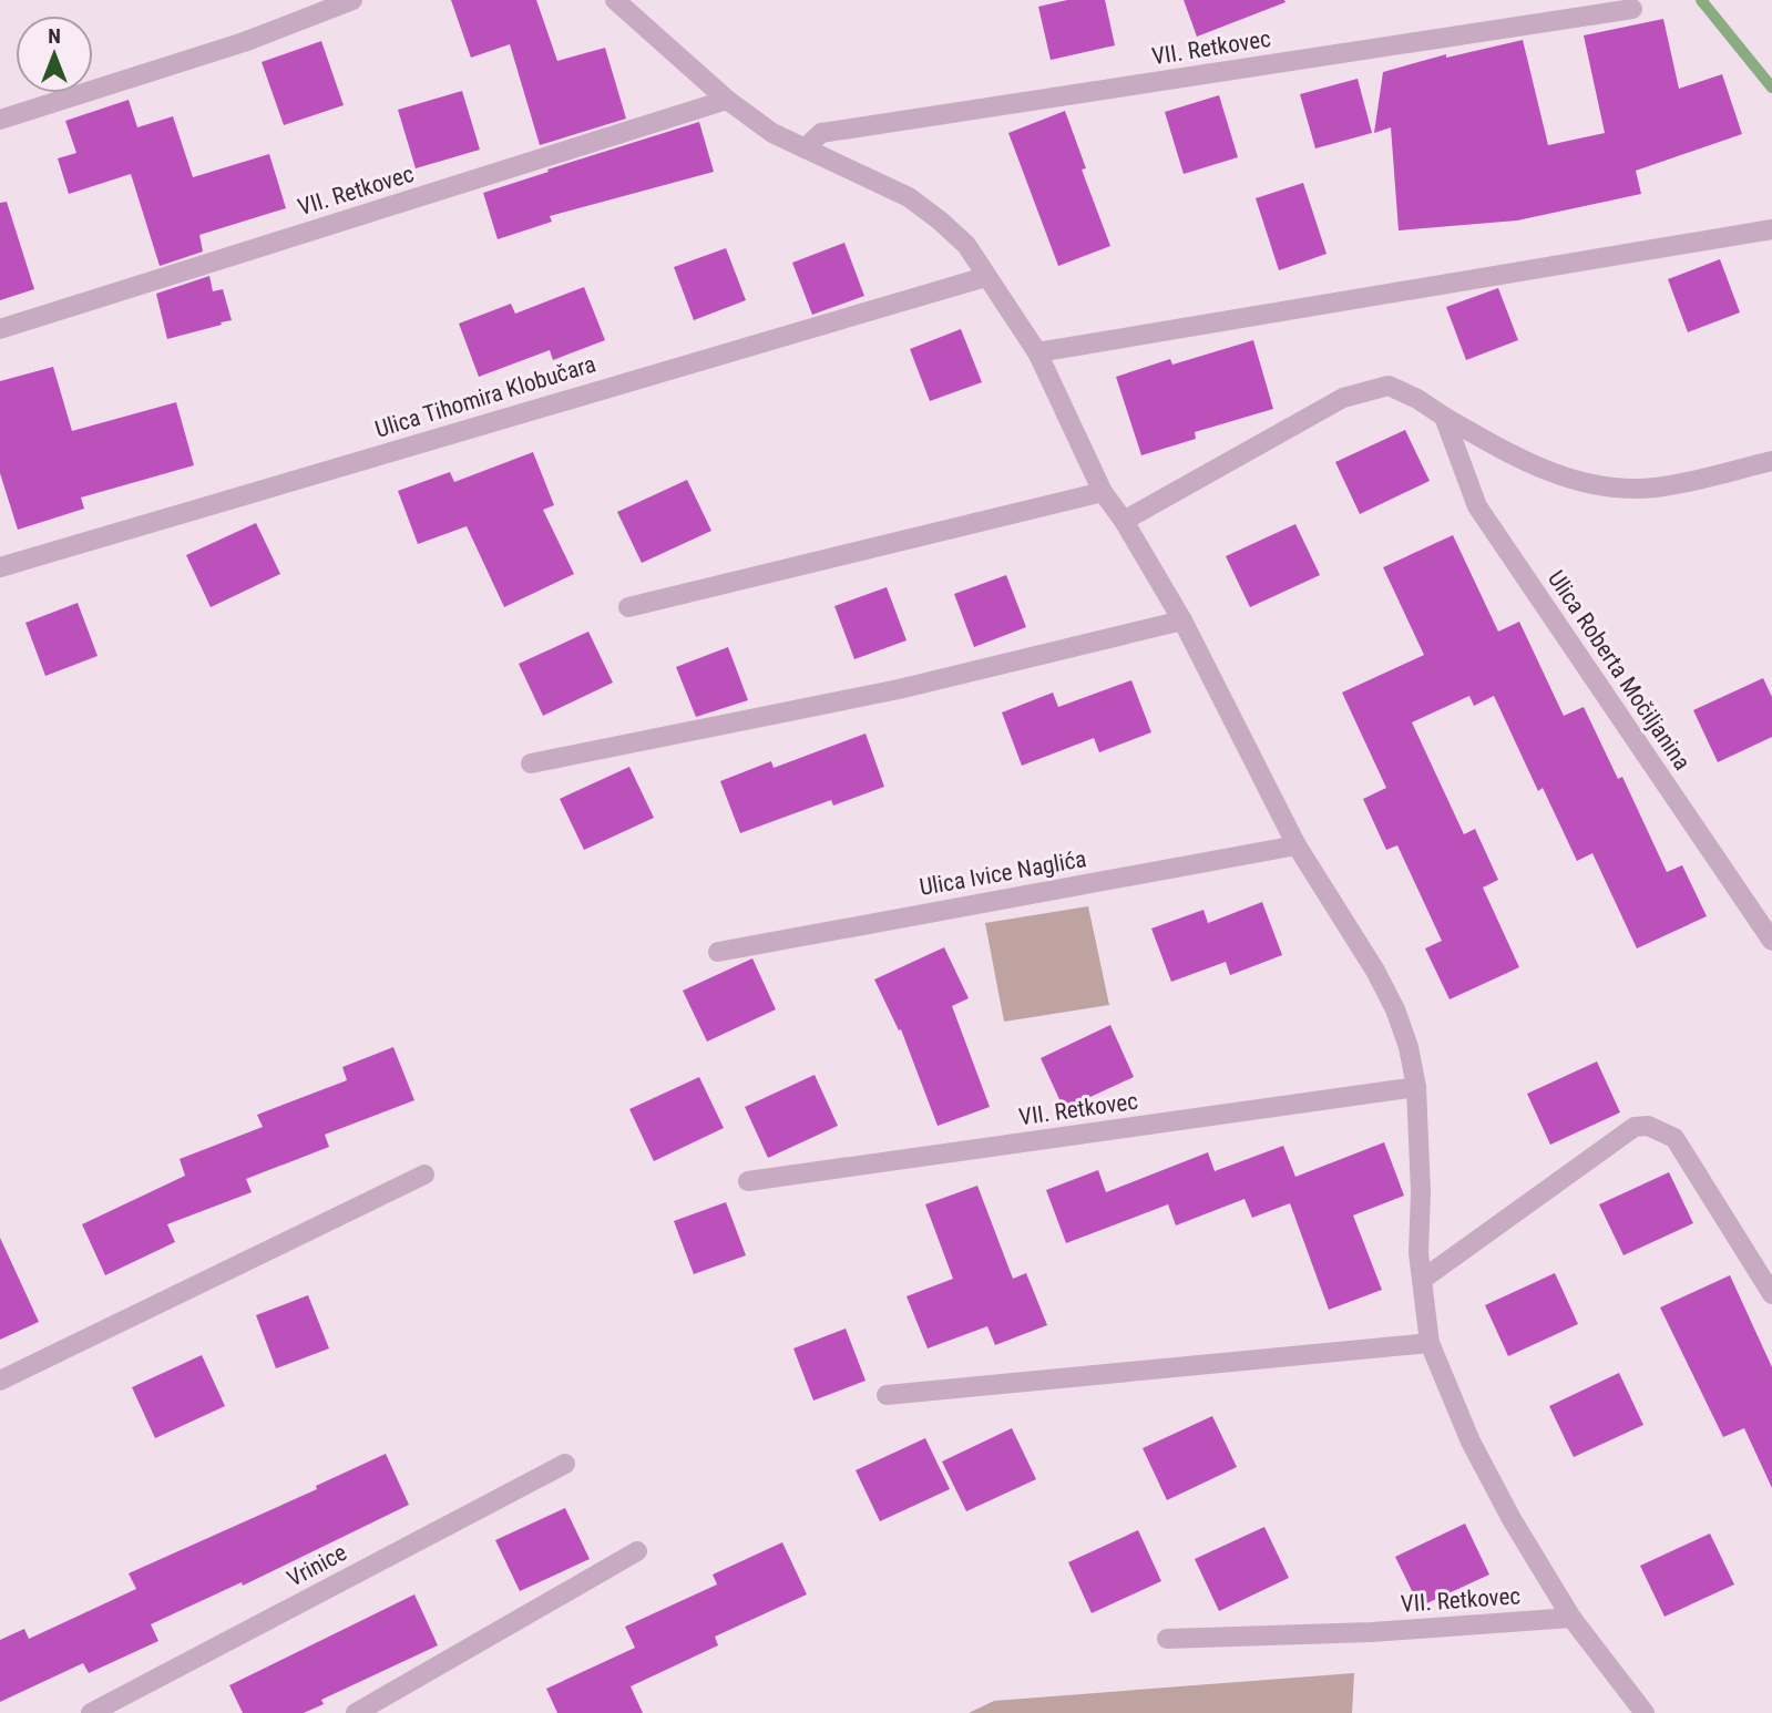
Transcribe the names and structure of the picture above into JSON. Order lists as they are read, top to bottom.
{
  "streets": {
    "street": [
      "VII. Retkovec",
      "Ulica Tihomira Klobučara",
      "Ulica Roberta Močiljanina",
      "Ulica Ivice Naglića",
      "Vrinice"
    ]
  },
  "crossings": [
    ["VII. Retkovec", "Ulica Tihomira Klobučara"],
    ["VII. Retkovec", "Ulica Ivice Naglića"]
  ],
  "north": "top"
}
